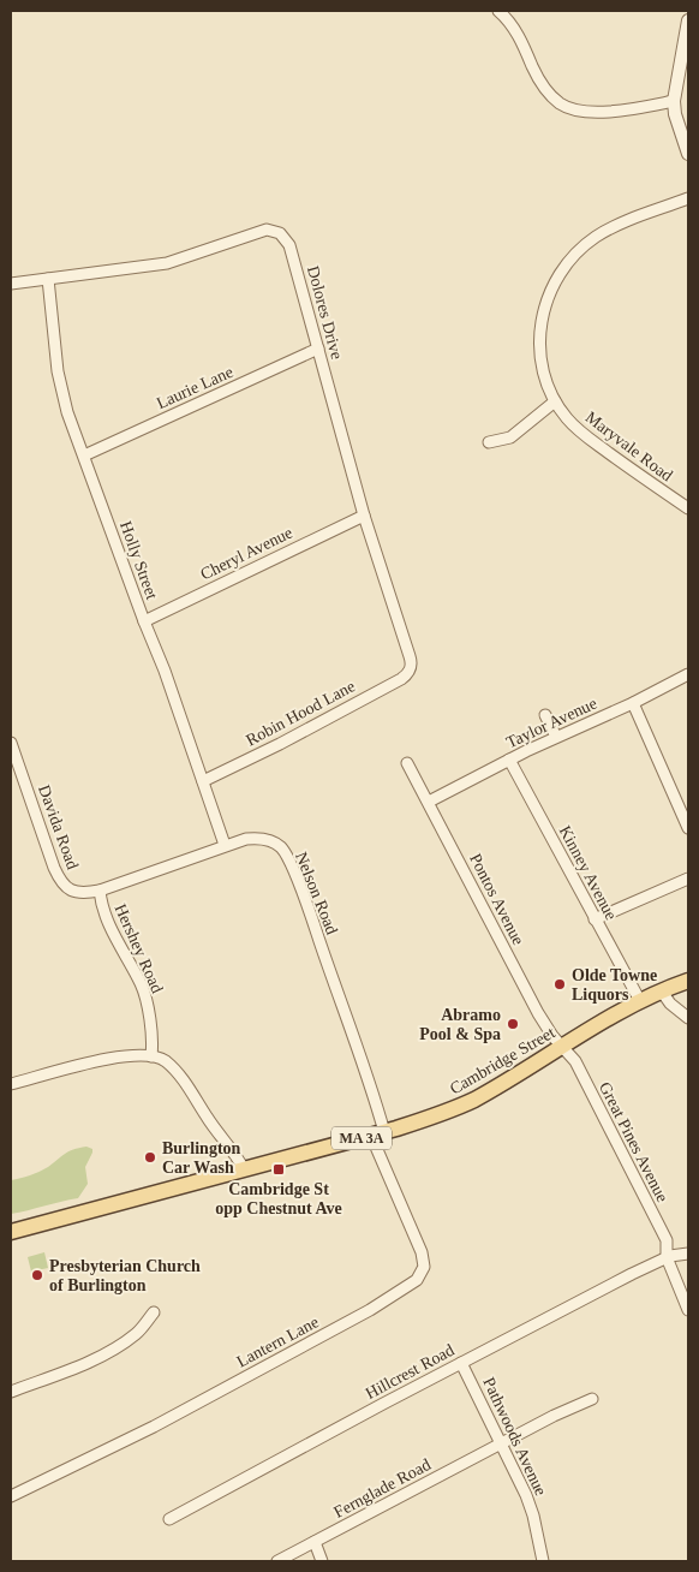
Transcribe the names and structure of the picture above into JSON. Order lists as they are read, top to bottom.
{
  "streets": {
    "main road": ["Cambridge Street", "MA 3A"],
    "street": [
      "Dolores Drive",
      "Laurie Lane",
      "Maryvale Road",
      "Cheryl Avenue",
      "Holly Street",
      "Robin Hood Lane",
      "Taylor Avenue",
      "Davida Road",
      "Kinney Avenue",
      "Nelson Road",
      "Pontos Avenue",
      "Hershey Road",
      "Great Pines Avenue",
      "Lantern Lane",
      "Hillcrest Road",
      "Pathwoods Avenue",
      "Fernglade Road"
    ]
  },
  "crossings": [
    ["Dolores Drive", "Laurie Lane"],
    ["Dolores Drive", "Cheryl Avenue"],
    ["Dolores Drive", "Holly Street"],
    ["Dolores Drive", "Robin Hood Lane"],
    ["Laurie Lane", "Holly Street"],
    ["Cheryl Avenue", "Holly Street"],
    ["Holly Street", "Robin Hood Lane"],
    ["Holly Street", "Nelson Road"],
    ["Taylor Avenue", "Kinney Avenue"],
    ["Taylor Avenue", "Pontos Avenue"],
    ["Davida Road", "Nelson Road"],
    ["Davida Road", "Hershey Road"],
    ["Kinney Avenue", "Cambridge Street"],
    ["Nelson Road", "Hershey Road"],
    ["Nelson Road", "Cambridge Street"],
    ["Nelson Road", "Lantern Lane"],
    ["Pontos Avenue", "Cambridge Street"],
    ["Pontos Avenue", "Great Pines Avenue"],
    ["Cambridge Street", "Great Pines Avenue"],
    ["Cambridge Street", "Lantern Lane"],
    ["Great Pines Avenue", "Hillcrest Road"],
    ["Hillcrest Road", "Pathwoods Avenue"],
    ["Pathwoods Avenue", "Fernglade Road"]
  ],
  "places": {
    "other": [
      "Olde Towne Liquors",
      "Abramo Pool & Spa",
      "Burlington Car Wash",
      "Presbyterian Church of Burlington"
    ],
    "transit": ["Cambridge St opp Chestnut Ave"]
  }
}
